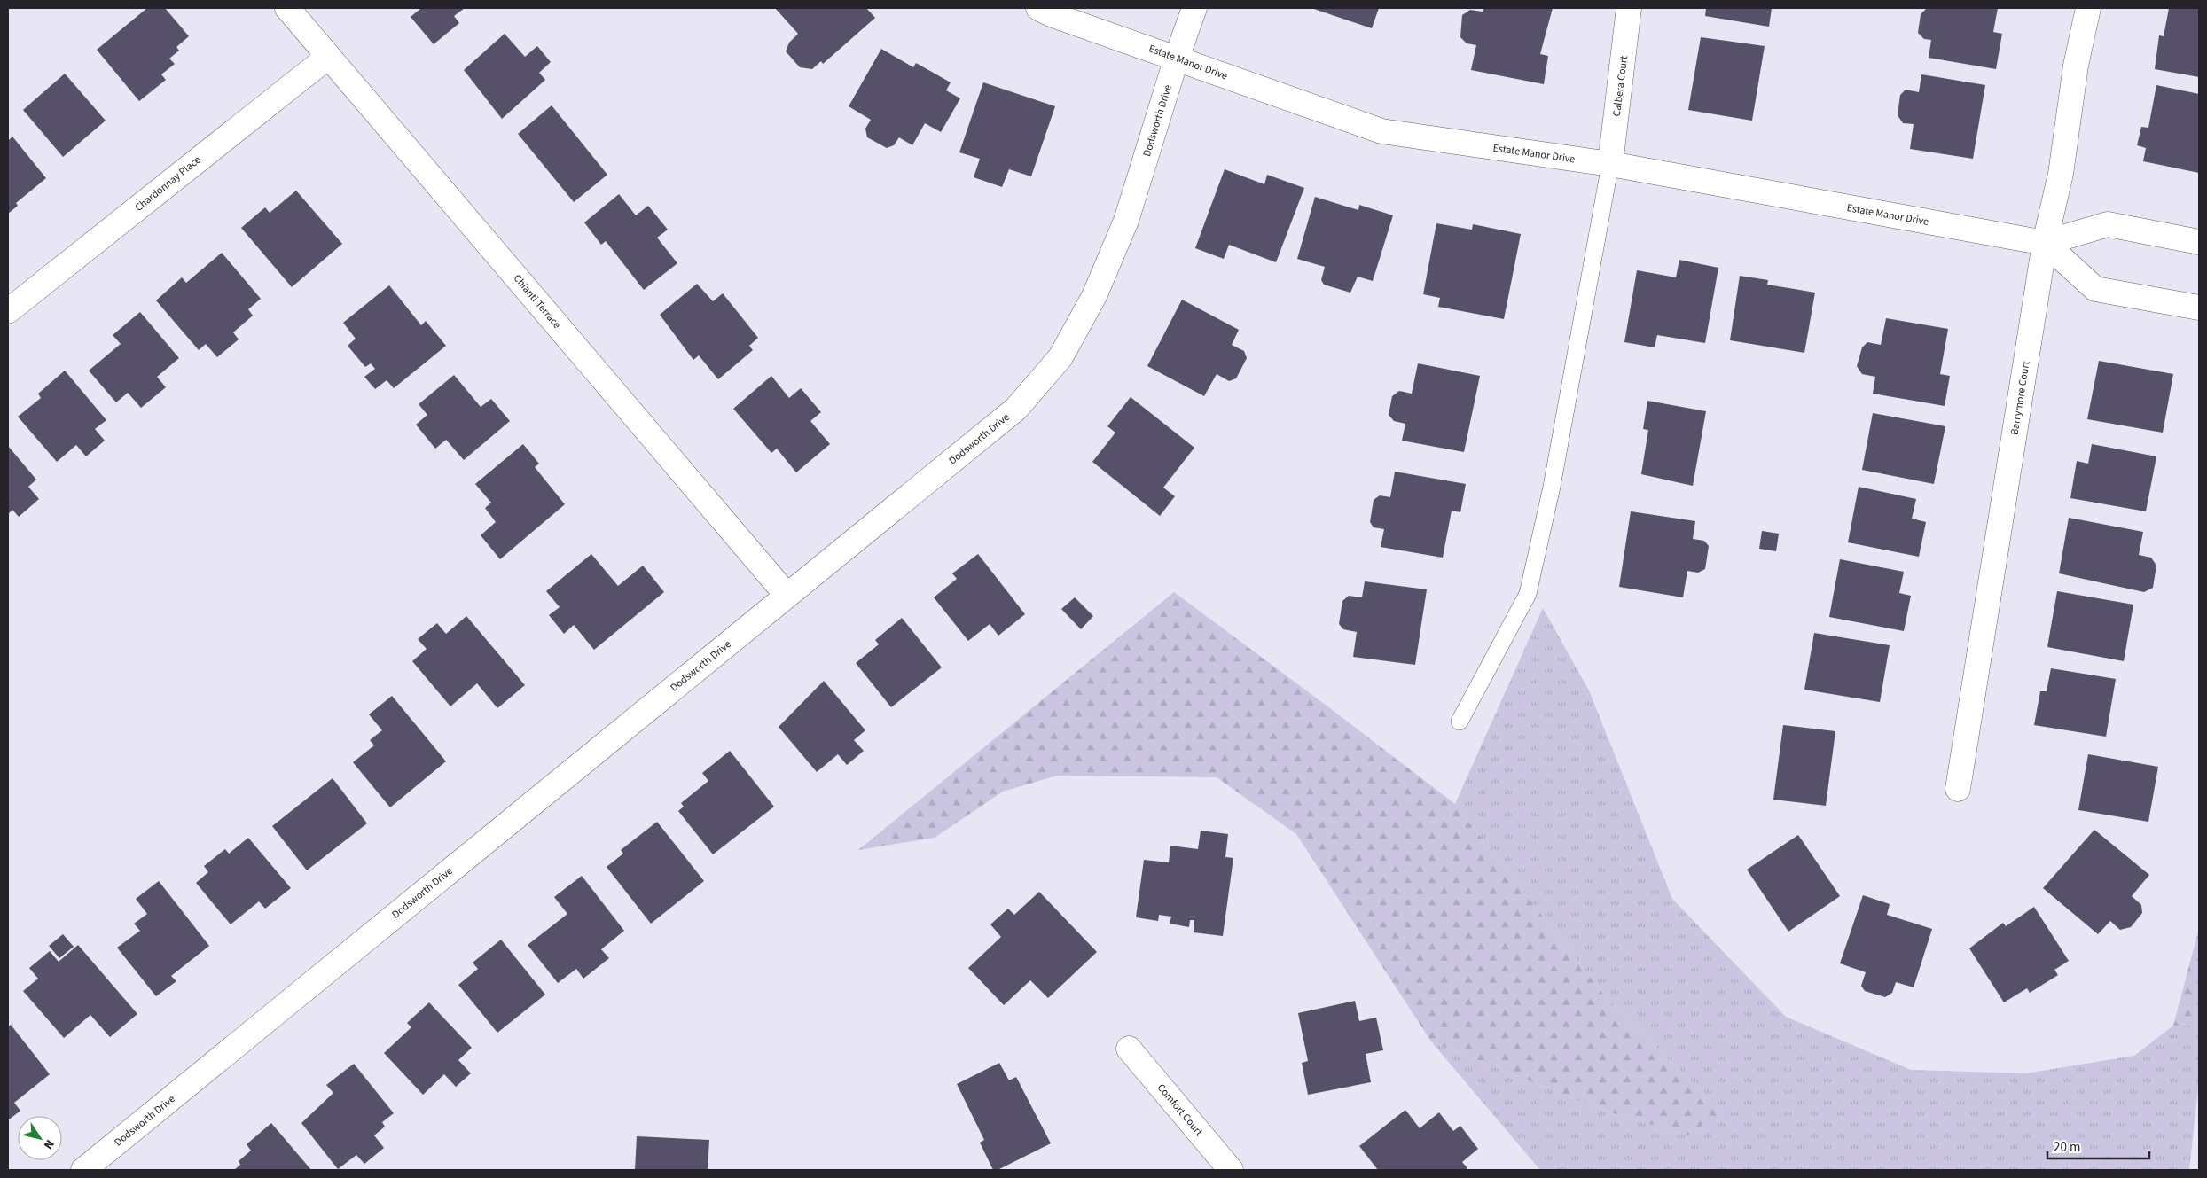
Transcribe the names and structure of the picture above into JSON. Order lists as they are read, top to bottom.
{
  "streets": {
    "street": [
      "Estate Manor Drive",
      "Calbera Court",
      "Dodsworth Drive",
      "Chardonnay Place",
      "Chianti Terrace",
      "Barrymore Court",
      "Comfort Court"
    ]
  },
  "crossings": [
    ["Estate Manor Drive", "Calbera Court"],
    ["Estate Manor Drive", "Dodsworth Drive"],
    ["Estate Manor Drive", "Barrymore Court"],
    ["Dodsworth Drive", "Chianti Terrace"],
    ["Chardonnay Place", "Chianti Terrace"]
  ],
  "scale_bar": "20 m",
  "north": "bottom right"
}
